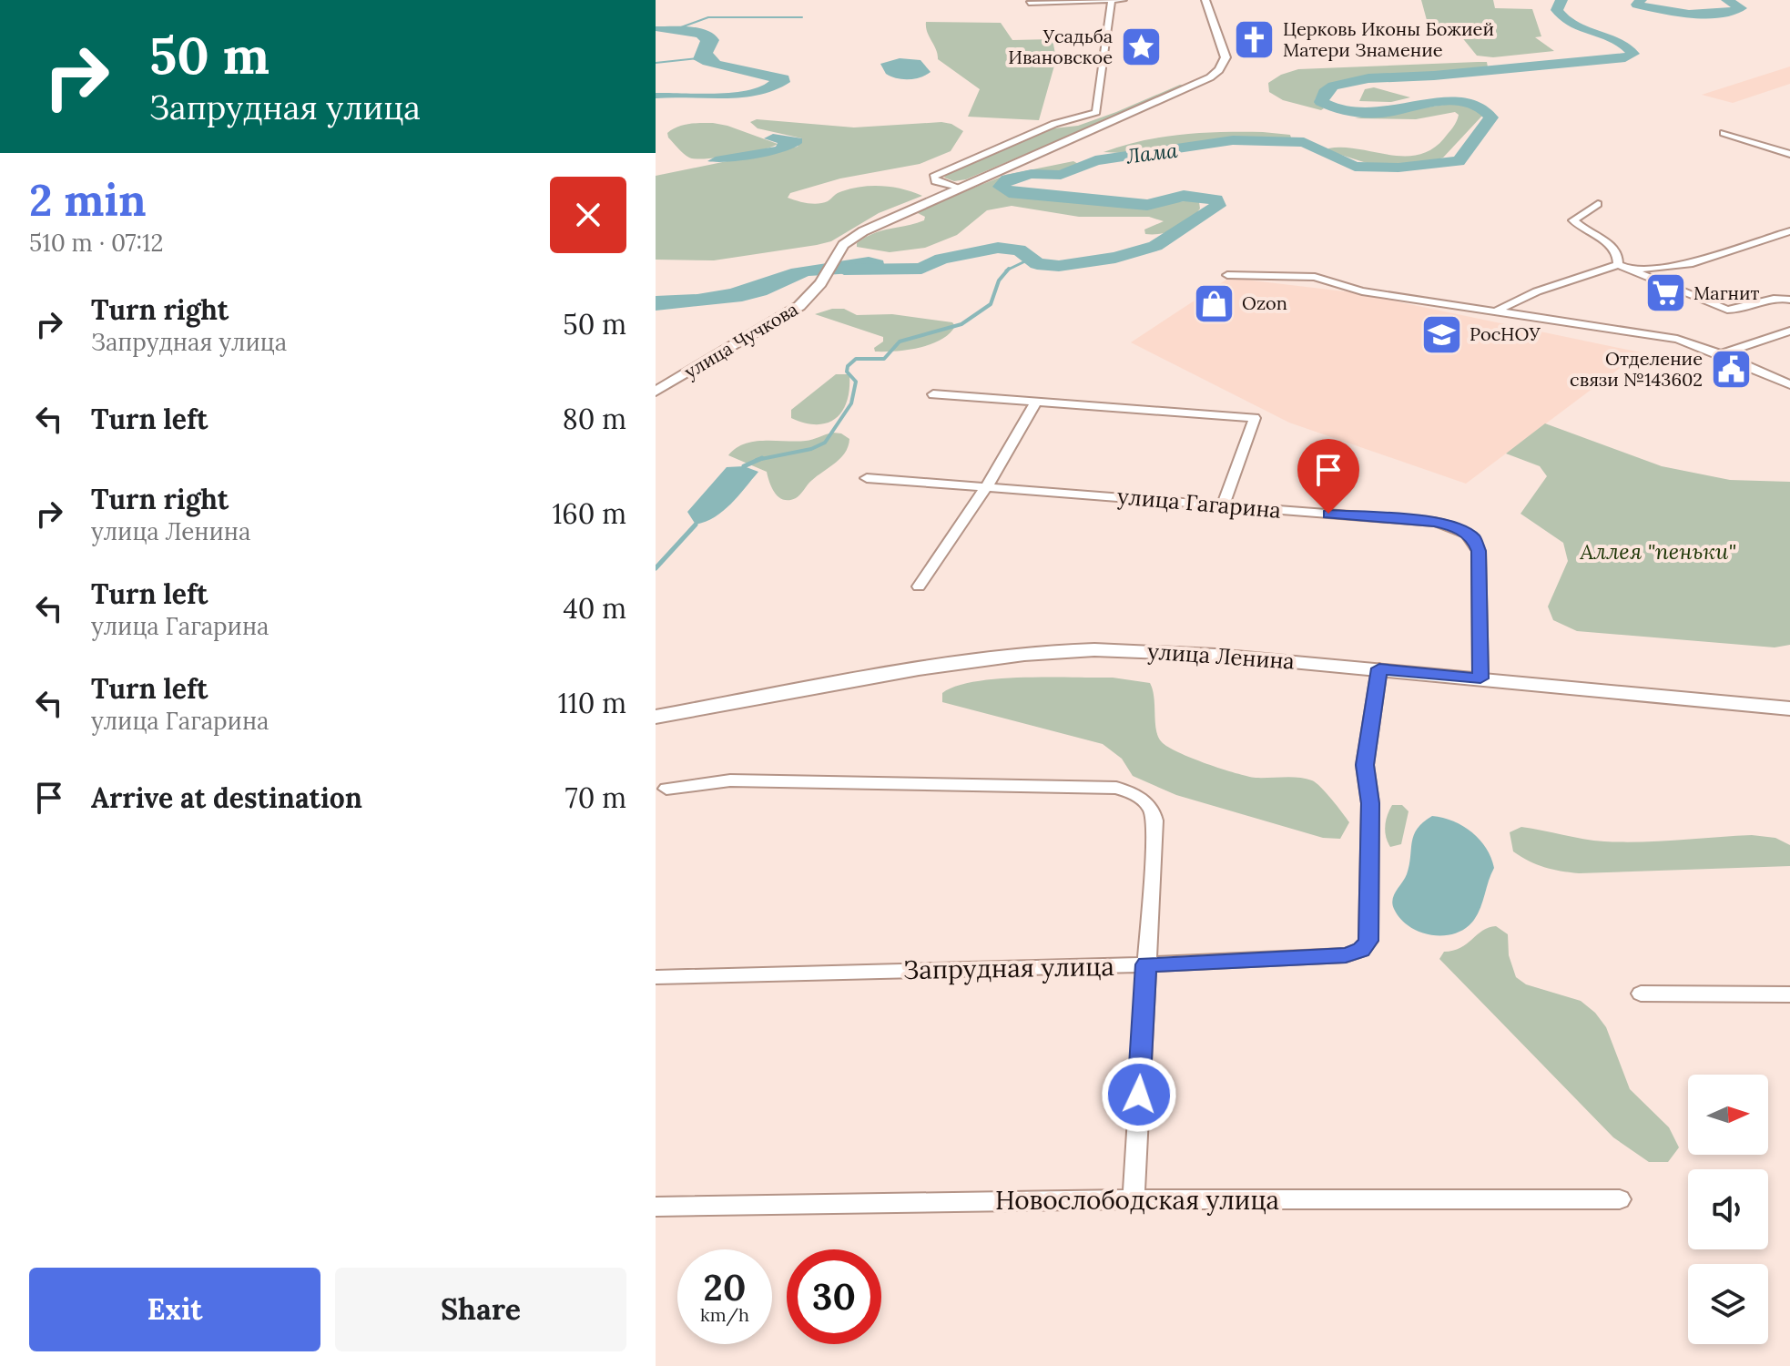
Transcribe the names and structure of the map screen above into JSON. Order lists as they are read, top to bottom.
{
  "streets": {
    "main road": ["улица Ленина"],
    "street": [
      "улица Чучкова",
      "улица Гагарина",
      "Запрудная улица",
      "Новослободская улица"
    ]
  },
  "crossings": [
    ["улица Гагарина", "улица Ленина"],
    ["улица Ленина", "Запрудная улица"]
  ],
  "water": ["Лама"],
  "parks": ["Аллея \"пеньки\""],
  "places": {
    "church": ["Церковь Иконы Божией Матери Знамение"],
    "place": ["Усадьба Ивановское"],
    "supermarket": ["Магнит"],
    "shop": ["Ozon"],
    "school or university": ["РосНОУ"],
    "public building": ["Отделение связи №143602"]
  },
  "north": "right",
  "page": {
    "turn": ["50 m", "Запрудная улица"],
    "heading": ["2 min", "510 m · 07:12"],
    "list": [
      {
        "name": "Turn right",
        "note": "Запрудная улица",
        "value": "50 m"
      },
      {
        "name": "Turn left",
        "value": "80 m"
      },
      {
        "name": "Turn right",
        "note": "улица Ленина",
        "value": "160 m"
      },
      {
        "name": "Turn left",
        "note": "улица Гагарина",
        "value": "40 m"
      },
      {
        "name": "Turn left",
        "note": "улица Гагарина",
        "value": "110 m"
      },
      {
        "name": "Arrive at destination",
        "value": "70 m"
      }
    ],
    "speed": "20 km/h",
    "limit": "30",
    "buttons": ["Exit", "Share"]
  }
}
